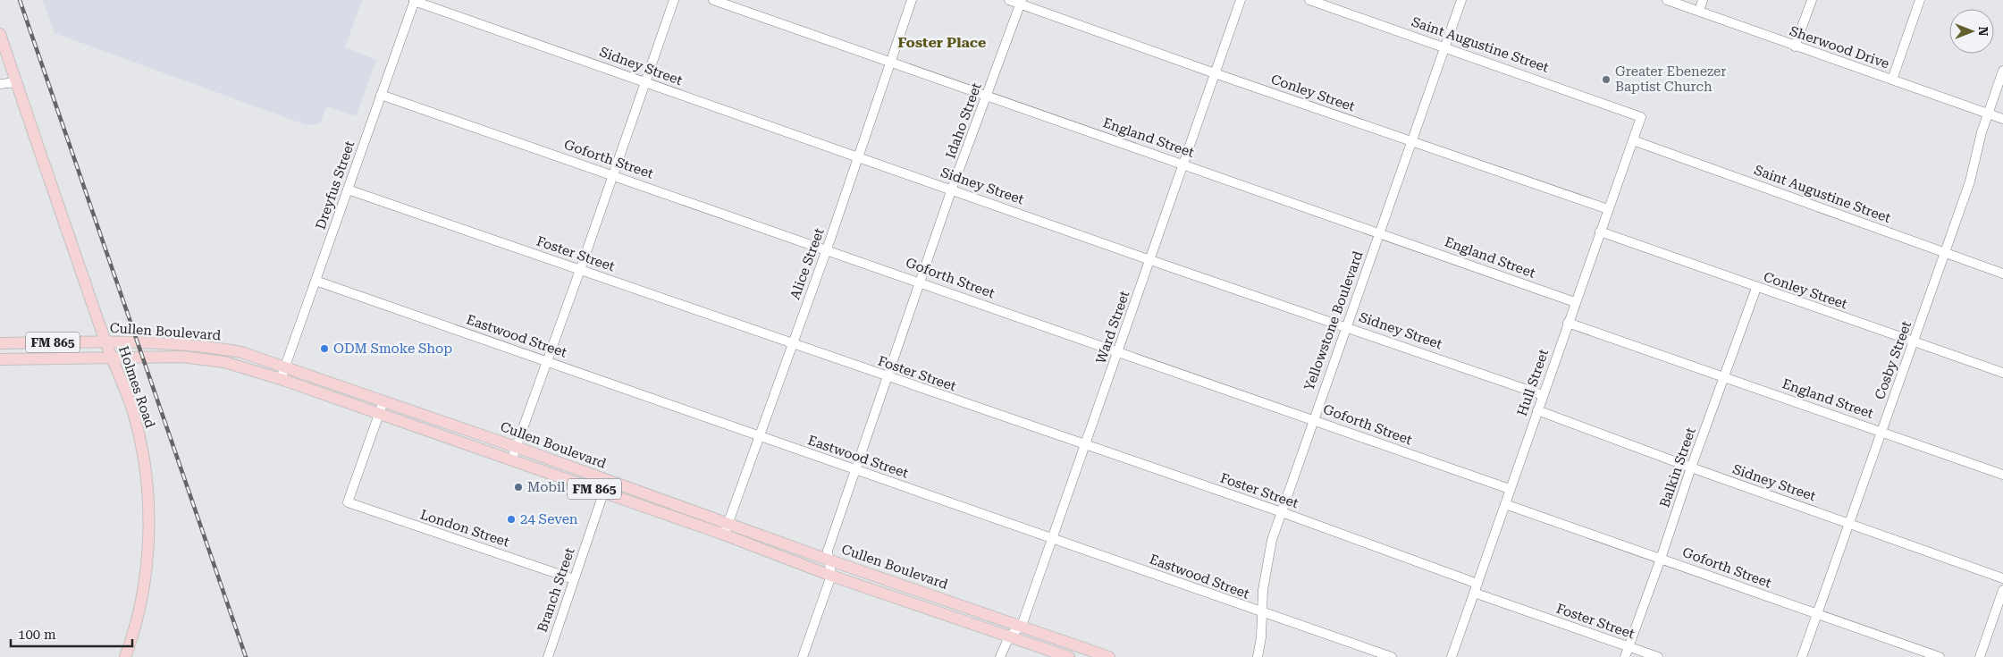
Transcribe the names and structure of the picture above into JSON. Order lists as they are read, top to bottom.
{
  "streets": {
    "main road": ["Cullen Boulevard", "FM 865", "Holmes Road"],
    "street": [
      "Saint Augustine Street",
      "Sherwood Drive",
      "Sidney Street",
      "Conley Street",
      "Idaho Street",
      "England Street",
      "Goforth Street",
      "Dreyfus Street",
      "Foster Street",
      "Alice Street",
      "Yellowstone Boulevard",
      "Ward Street",
      "Eastwood Street",
      "Cosby Street",
      "Hull Street",
      "Balkin Street",
      "London Street",
      "Branch Street"
    ]
  },
  "crossings": [
    ["Saint Augustine Street", "Yellowstone Boulevard"],
    ["Saint Augustine Street", "Cosby Street"],
    ["Saint Augustine Street", "Hull Street"],
    ["Sherwood Drive", "Cosby Street"],
    ["Sidney Street", "Idaho Street"],
    ["Sidney Street", "Dreyfus Street"],
    ["Sidney Street", "Alice Street"],
    ["Sidney Street", "Yellowstone Boulevard"],
    ["Sidney Street", "Ward Street"],
    ["Sidney Street", "Cosby Street"],
    ["Sidney Street", "Hull Street"],
    ["Sidney Street", "Balkin Street"],
    ["Conley Street", "Idaho Street"],
    ["Conley Street", "Yellowstone Boulevard"],
    ["Conley Street", "Ward Street"],
    ["Conley Street", "Cosby Street"],
    ["Conley Street", "Hull Street"],
    ["Conley Street", "Balkin Street"],
    ["Idaho Street", "England Street"],
    ["Idaho Street", "Goforth Street"],
    ["Idaho Street", "Foster Street"],
    ["Idaho Street", "Cullen Boulevard"],
    ["Idaho Street", "Eastwood Street"],
    ["England Street", "Alice Street"],
    ["England Street", "Yellowstone Boulevard"],
    ["England Street", "Ward Street"],
    ["England Street", "Cosby Street"],
    ["England Street", "Hull Street"],
    ["England Street", "Balkin Street"],
    ["Goforth Street", "Dreyfus Street"],
    ["Goforth Street", "Alice Street"],
    ["Goforth Street", "Yellowstone Boulevard"],
    ["Goforth Street", "Ward Street"],
    ["Goforth Street", "Cosby Street"],
    ["Goforth Street", "Hull Street"],
    ["Goforth Street", "Balkin Street"],
    ["Dreyfus Street", "Foster Street"],
    ["Dreyfus Street", "Cullen Boulevard"],
    ["Dreyfus Street", "Eastwood Street"],
    ["Foster Street", "Alice Street"],
    ["Foster Street", "Yellowstone Boulevard"],
    ["Foster Street", "Ward Street"],
    ["Foster Street", "Hull Street"],
    ["Foster Street", "Balkin Street"],
    ["Alice Street", "Cullen Boulevard"],
    ["Alice Street", "Eastwood Street"],
    ["Yellowstone Boulevard", "Eastwood Street"],
    ["Ward Street", "Cullen Boulevard"],
    ["Ward Street", "Eastwood Street"],
    ["Cullen Boulevard", "Holmes Road"],
    ["Cullen Boulevard", "London Street"],
    ["Cullen Boulevard", "Branch Street"],
    ["London Street", "Branch Street"]
  ],
  "districts": ["Foster Place"],
  "places": [
    "Greater Ebenezer Baptist Church",
    "ODM Smoke Shop",
    "Mobil",
    "24 Seven"
  ],
  "scale_bar": "100 m",
  "north": "right"
}
